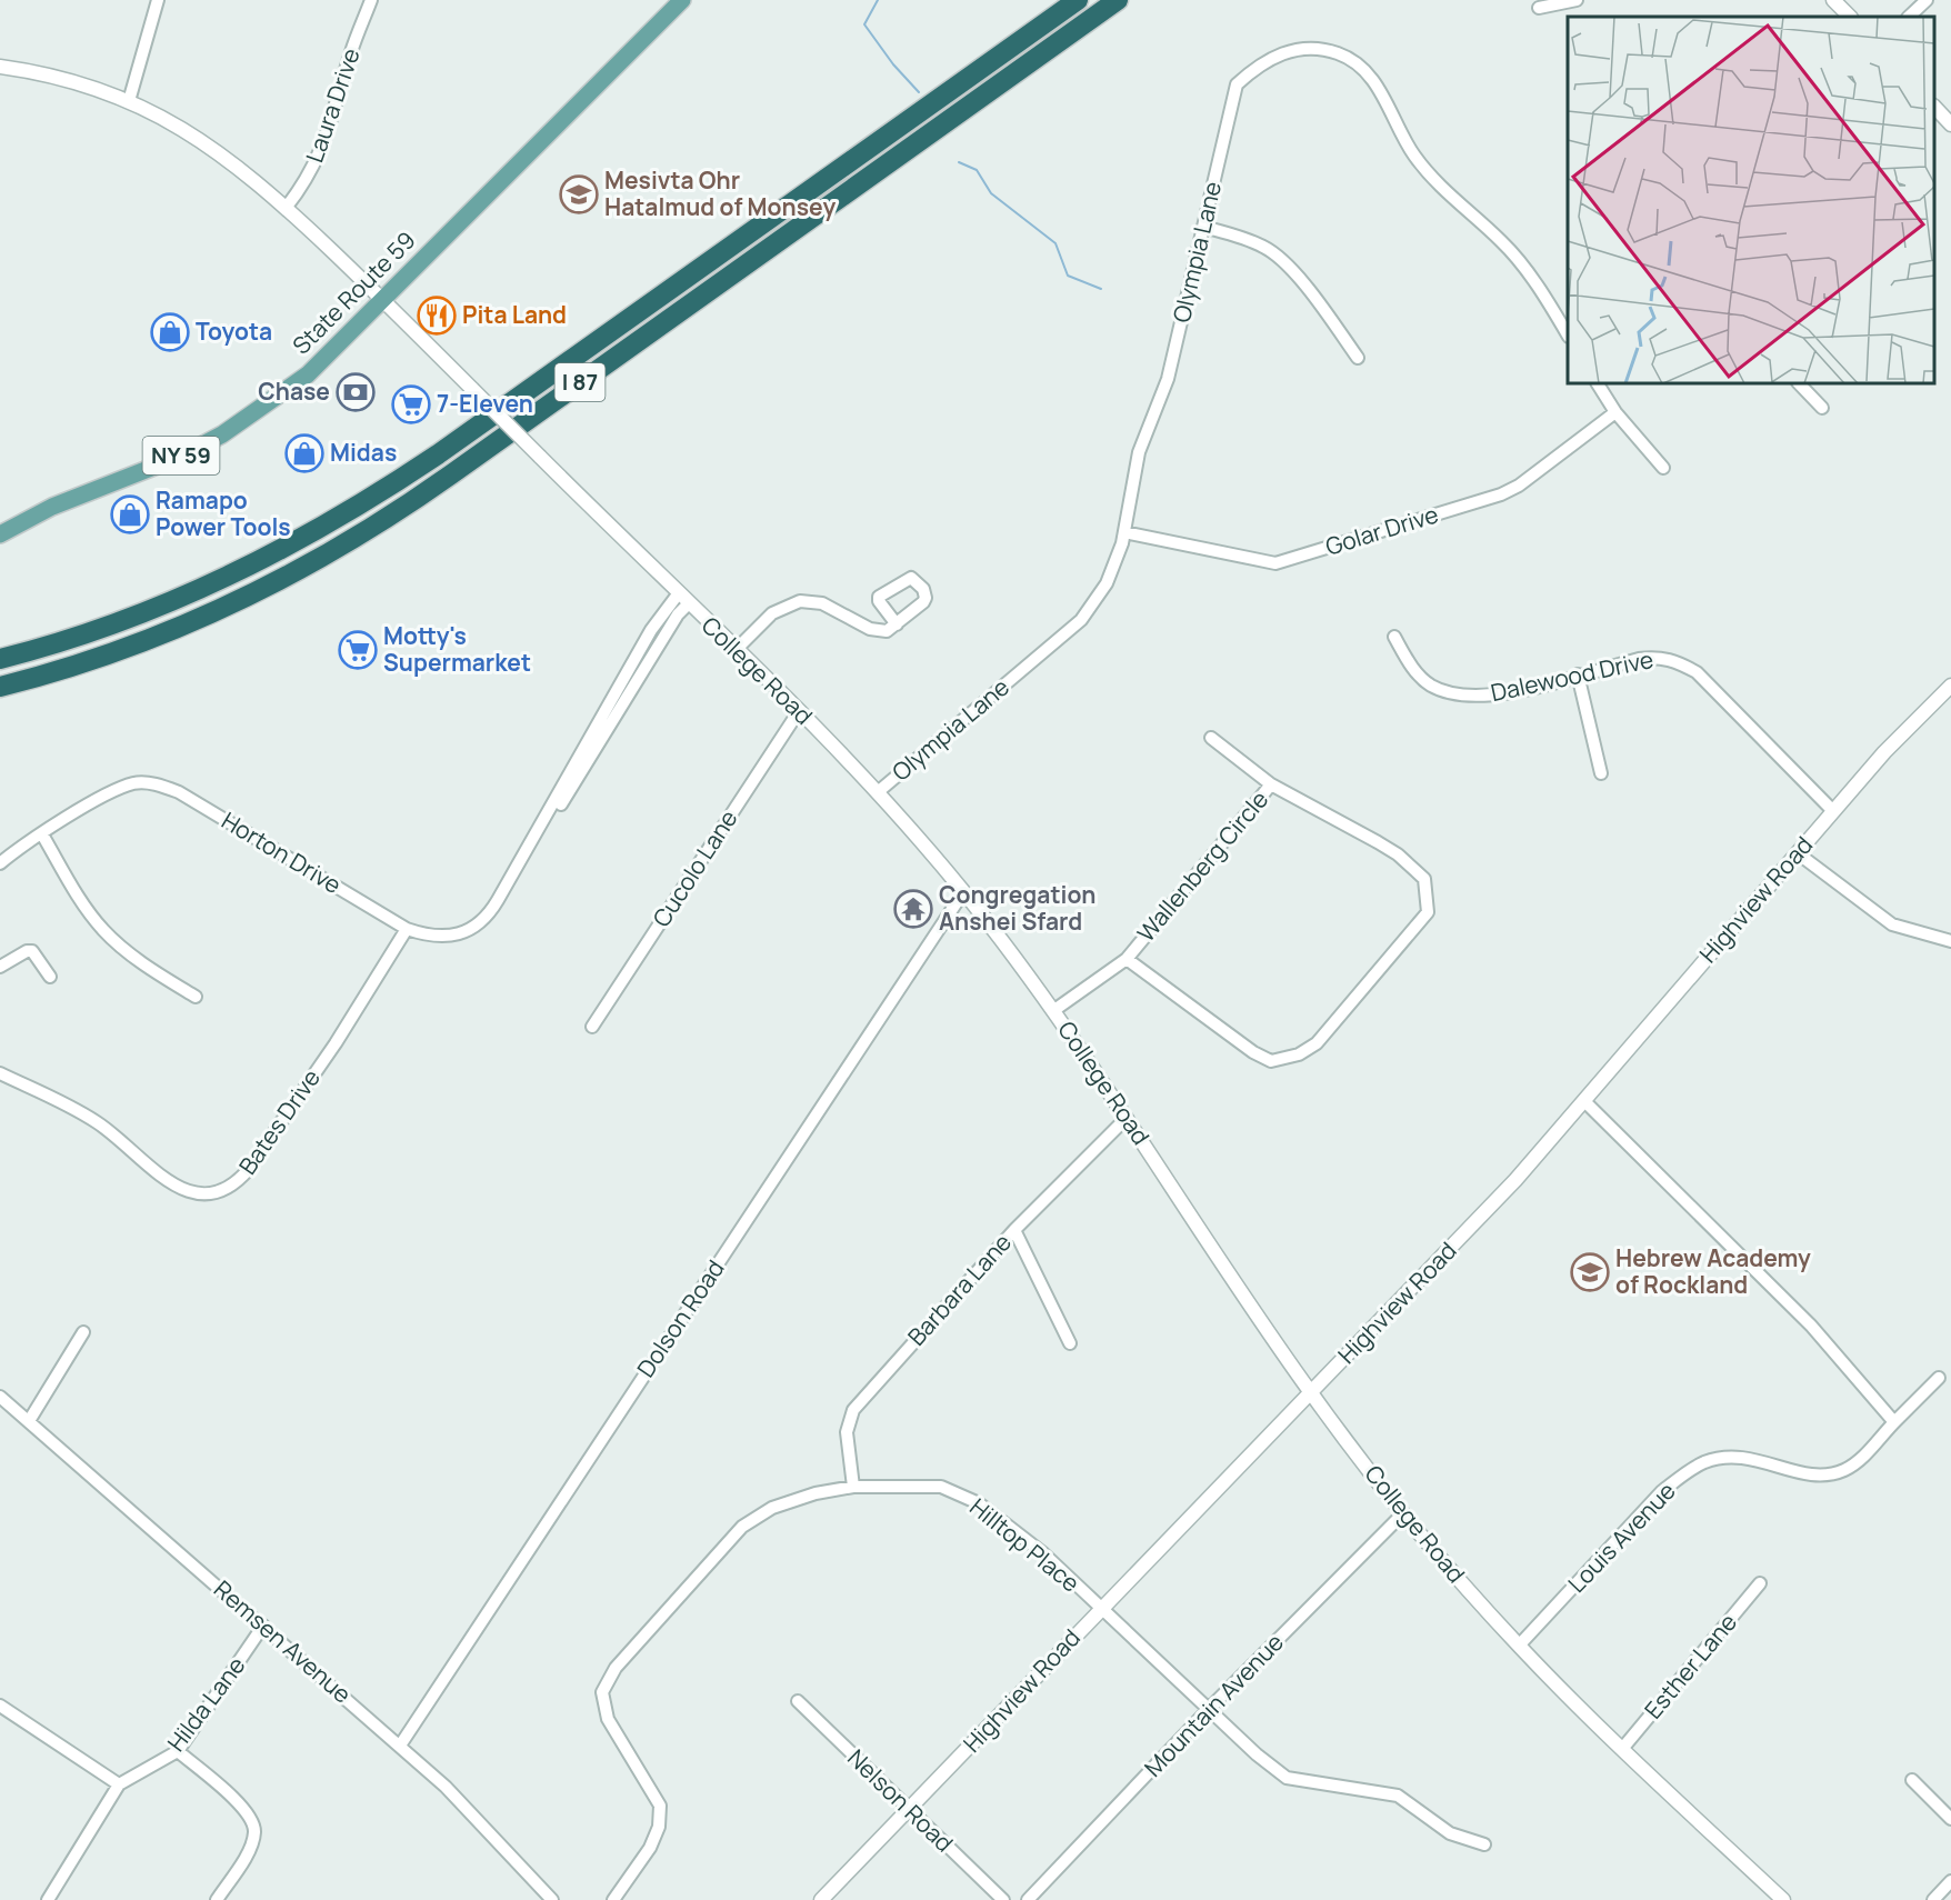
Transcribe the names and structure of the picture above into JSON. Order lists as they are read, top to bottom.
{
  "streets": {
    "highway": ["I 87"],
    "main road": ["State Route 59", "NY 59"],
    "street": [
      "Laura Drive",
      "Olympia Lane",
      "Golar Drive",
      "College Road",
      "Dalewood Drive",
      "Horton Drive",
      "Wallenberg Circle",
      "Cucolo Lane",
      "Highview Road",
      "Bates Drive",
      "Barbara Lane",
      "Dolson Road",
      "Louis Avenue",
      "Hilltop Place",
      "Remsen Avenue",
      "Esther Lane",
      "Hilda Lane",
      "Mountain Avenue",
      "Nelson Road"
    ]
  },
  "crossings": [
    ["Laura Drive", "College Road"],
    ["Olympia Lane", "Golar Drive"],
    ["Olympia Lane", "College Road"],
    ["State Route 59", "College Road"],
    ["College Road", "Horton Drive"],
    ["College Road", "Wallenberg Circle"],
    ["College Road", "Cucolo Lane"],
    ["College Road", "Highview Road"],
    ["College Road", "Barbara Lane"],
    ["College Road", "Dolson Road"],
    ["College Road", "Louis Avenue"],
    ["College Road", "Esther Lane"],
    ["College Road", "Mountain Avenue"],
    ["Dalewood Drive", "Highview Road"],
    ["Horton Drive", "Bates Drive"],
    ["Highview Road", "Hilltop Place"],
    ["Highview Road", "Nelson Road"],
    ["Barbara Lane", "Hilltop Place"],
    ["Dolson Road", "Remsen Avenue"],
    ["Hilltop Place", "Mountain Avenue"],
    ["Remsen Avenue", "Hilda Lane"]
  ],
  "places": {
    "school or university": ["Mesivta Ohr Hatalmud of Monsey", "Hebrew Academy of Rockland"],
    "restaurant": ["Pita Land"],
    "shop": ["Toyota", "Midas", "Ramapo Power Tools"],
    "bank": ["Chase"],
    "supermarket": ["7-Eleven", "Motty's Supermarket"],
    "temple": ["Congregation Anshei Sfard"]
  }
}
